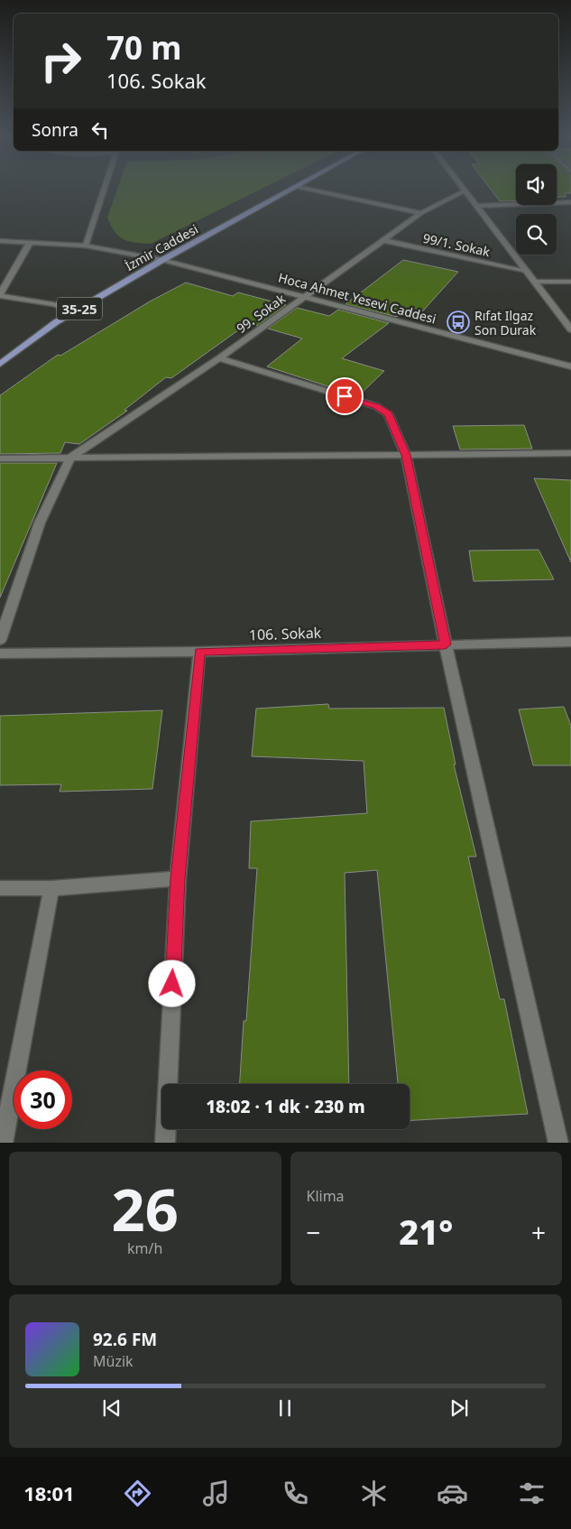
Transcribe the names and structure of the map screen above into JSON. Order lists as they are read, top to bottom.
{
  "streets": {
    "main road": ["İzmir Caddesi", "35-25"],
    "street": [
      "99/1. Sokak",
      "Hoca Ahmet Yesevi Caddesi",
      "99. Sokak",
      "106. Sokak"
    ]
  },
  "crossings": [
    ["99/1. Sokak", "99. Sokak"],
    ["İzmir Caddesi", "Hoca Ahmet Yesevi Caddesi"],
    ["Hoca Ahmet Yesevi Caddesi", "99. Sokak"]
  ],
  "places": {
    "bus stop": ["Rıfat Ilgaz Son Durak"]
  },
  "page": {
    "turn": ["70 m", "106. Sokak"],
    "then": "Sonra",
    "limit": "30",
    "trip": "18:02 · 1 dk · 230 m",
    "tile": [
      ["26", "km/h"],
      "Klima"
    ],
    "heat": ["−", "21°", "+"],
    "song": ["92.6 FM", "Müzik"],
    "tabs": "18:01"
  }
}
